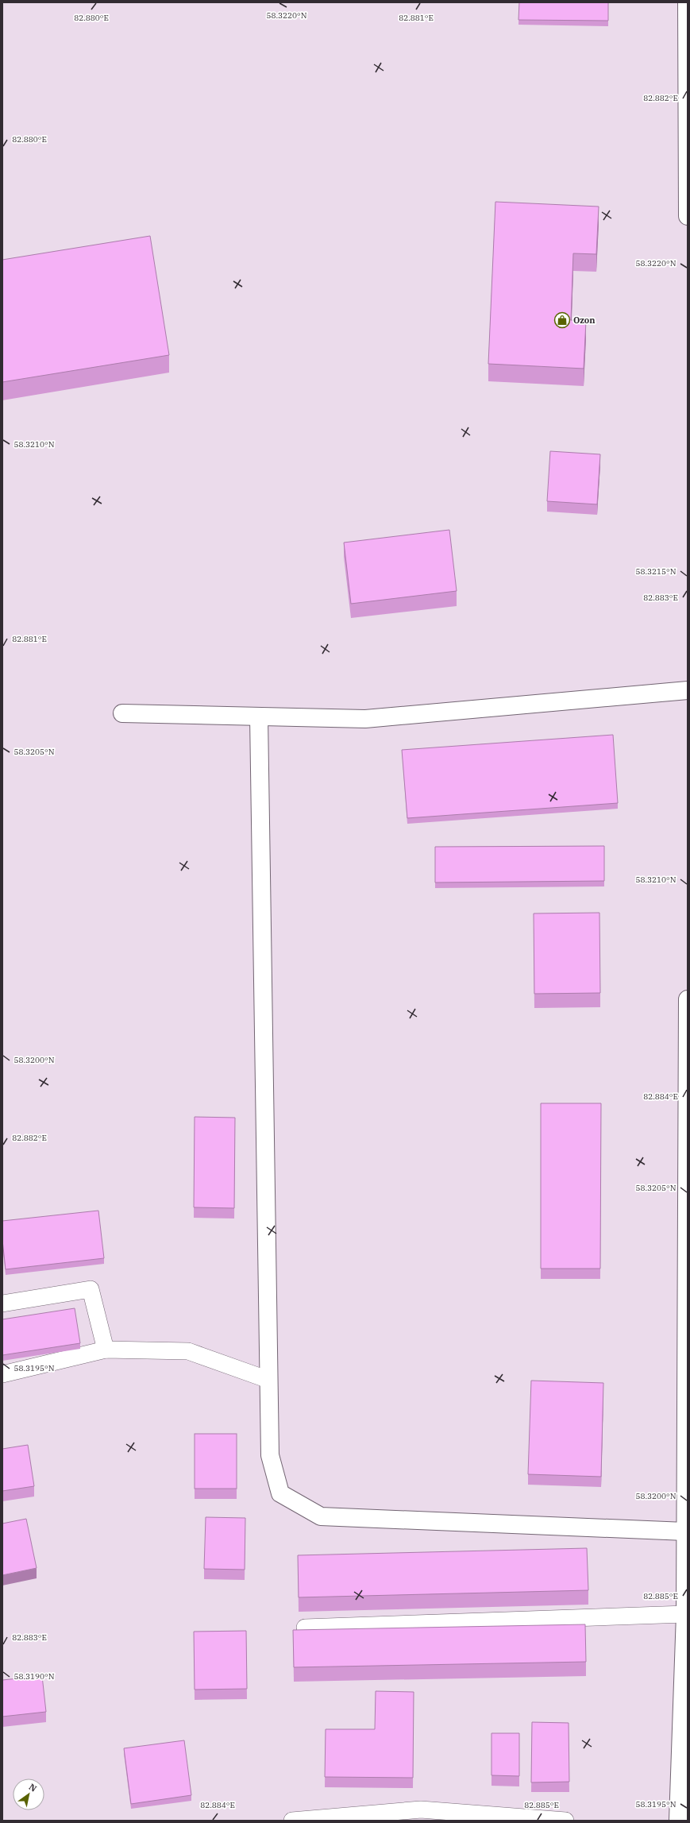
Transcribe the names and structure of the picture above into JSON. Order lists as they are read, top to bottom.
{
  "places": {
    "shop": ["Ozon"]
  },
  "north": "top right",
  "coordinates": [
    "58.3220°N",
    "82.880°E",
    "82.881°E",
    "82.882°E",
    "58.3210°N",
    "58.3215°N",
    "82.883°E",
    "58.3205°N",
    "58.3200°N",
    "82.884°E",
    "58.3195°N",
    "82.885°E",
    "58.3190°N"
  ]
}
